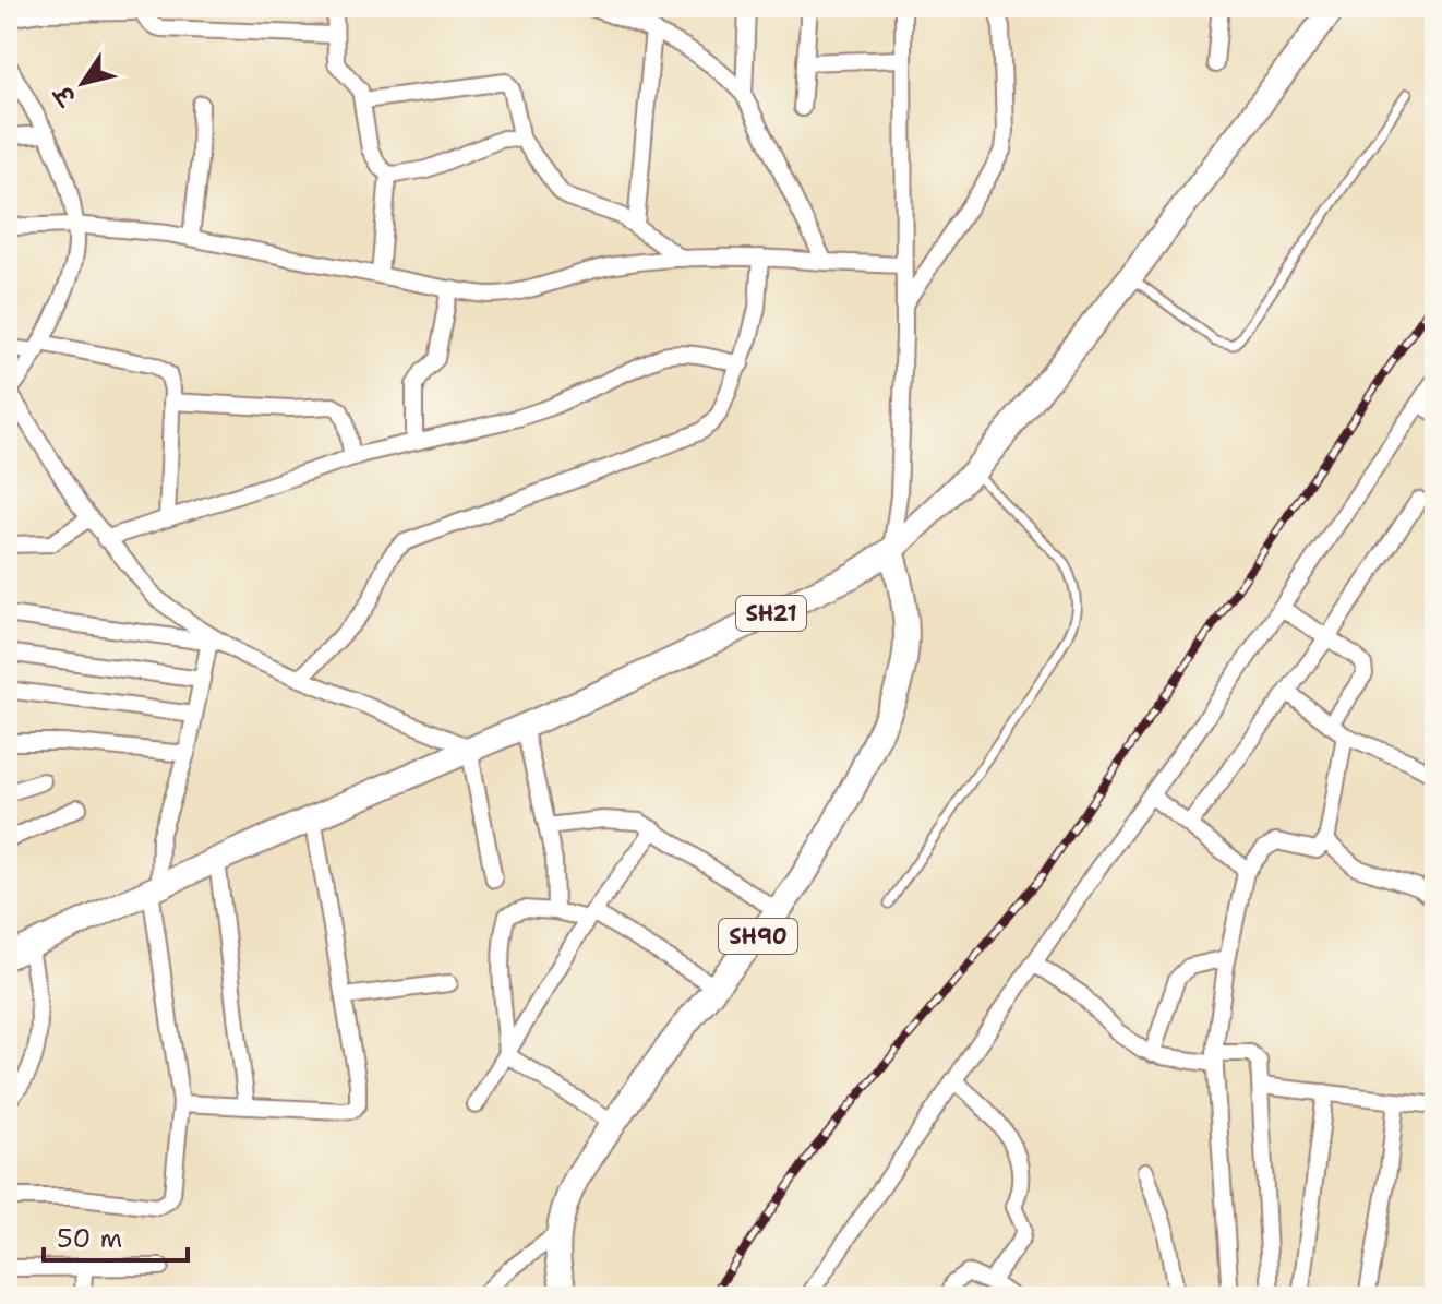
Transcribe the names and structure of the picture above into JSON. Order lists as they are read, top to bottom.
{
  "streets": {
    "main road": ["SH21", "SH90"]
  },
  "crossings": [
    ["SH21", "SH90"]
  ],
  "scale_bar": "50 m",
  "north": "bottom left"
}
